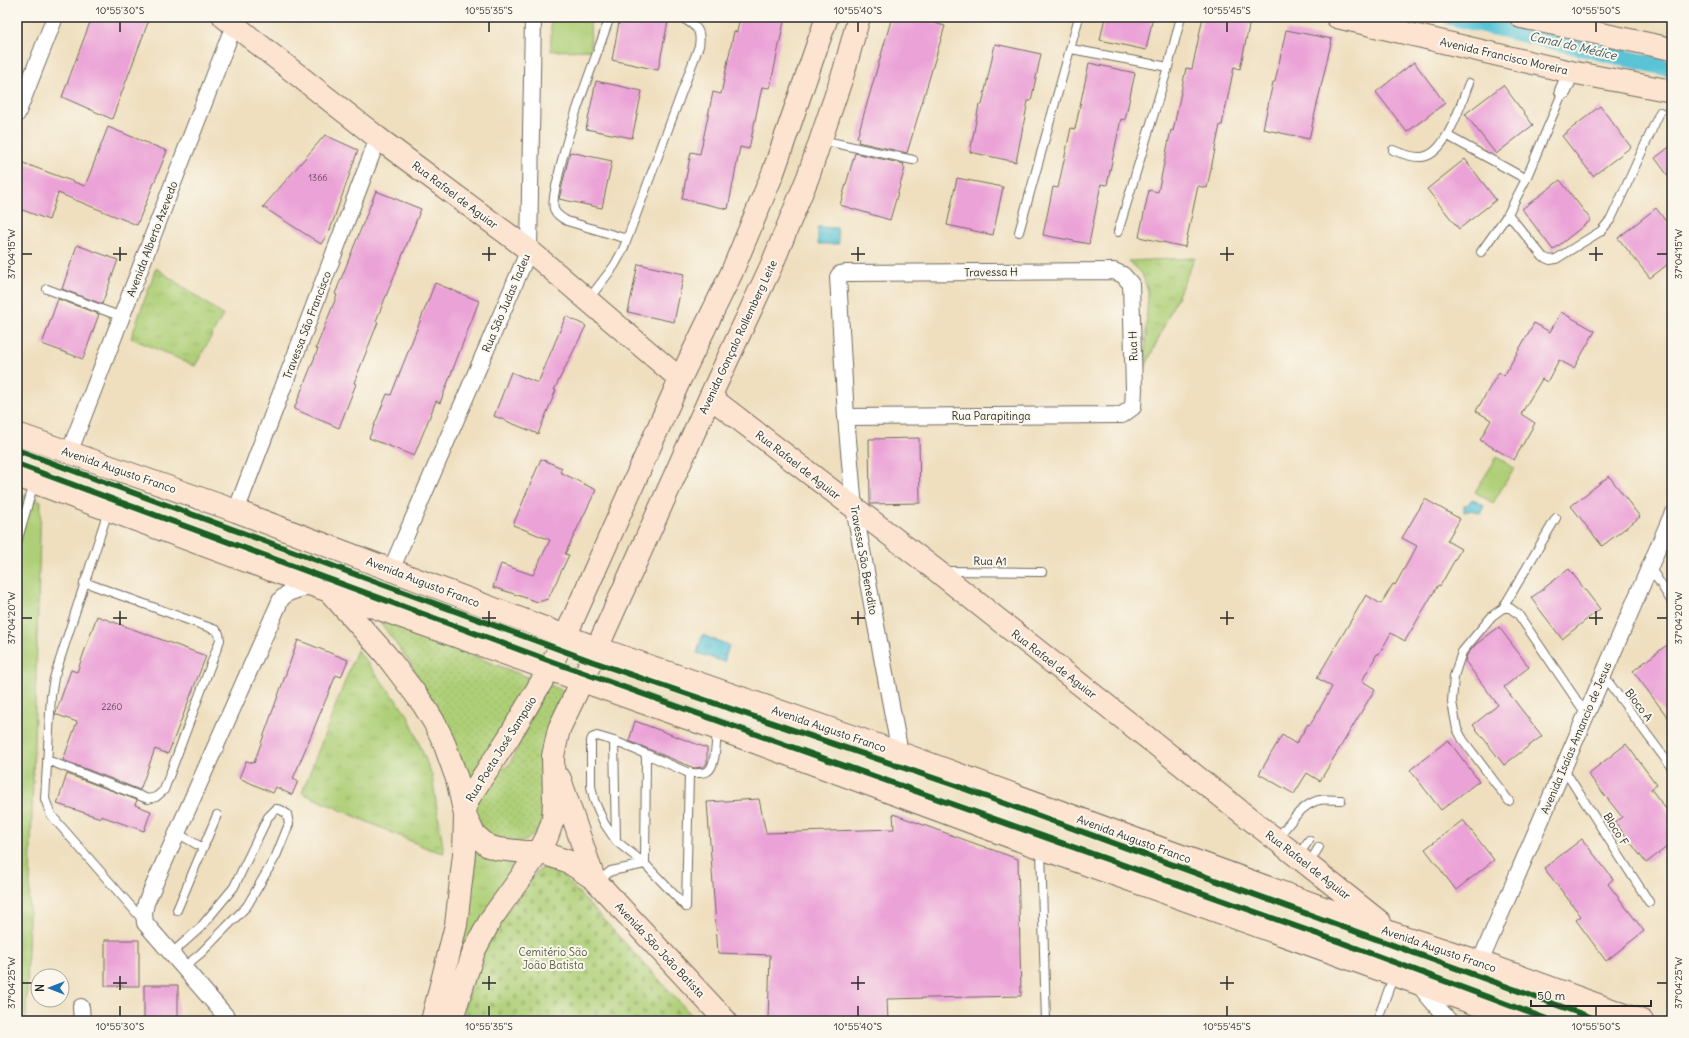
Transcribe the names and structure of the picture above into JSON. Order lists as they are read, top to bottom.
{
  "streets": {
    "main road": [
      "Avenida Francisco Moreira",
      "Rua Rafael de Aguiar",
      "Avenida Gonçalo Rollemberg Leite",
      "Avenida Augusto Franco",
      "Rua Poeta José Sampaio",
      "Avenida São João Batista"
    ],
    "street": [
      "Avenida Alberto Azevedo",
      "Travessa H",
      "Rua São Judas Tadeu",
      "Travessa São Francisco",
      "Rua H",
      "Rua Parapitinga",
      "Travessa São Benedito",
      "Avenida Isaías Amancio de Jesus"
    ],
    "lane": ["Rua A1", "Bloco A", "Bloco F"]
  },
  "crossings": [
    ["Rua Rafael de Aguiar", "Avenida Alberto Azevedo"],
    ["Rua Rafael de Aguiar", "Rua São Judas Tadeu"],
    ["Rua Rafael de Aguiar", "Travessa São Francisco"],
    ["Rua Rafael de Aguiar", "Avenida Gonçalo Rollemberg Leite"],
    ["Rua Rafael de Aguiar", "Avenida Augusto Franco"],
    ["Rua Rafael de Aguiar", "Travessa São Benedito"],
    ["Rua Rafael de Aguiar", "Rua A1"],
    ["Avenida Alberto Azevedo", "Avenida Augusto Franco"],
    ["Travessa H", "Rua H"],
    ["Travessa H", "Travessa São Benedito"],
    ["Rua São Judas Tadeu", "Avenida Augusto Franco"],
    ["Travessa São Francisco", "Avenida Augusto Franco"],
    ["Avenida Gonçalo Rollemberg Leite", "Avenida Augusto Franco"],
    ["Rua H", "Rua Parapitinga"],
    ["Rua Parapitinga", "Travessa São Benedito"],
    ["Avenida Augusto Franco", "Travessa São Benedito"],
    ["Avenida Augusto Franco", "Avenida Isaías Amancio de Jesus"],
    ["Avenida Augusto Franco", "Rua Poeta José Sampaio"],
    ["Bloco A", "Avenida Isaías Amancio de Jesus"],
    ["Avenida Isaías Amancio de Jesus", "Bloco F"]
  ],
  "water": ["Canal do Médice"],
  "parks": ["Cemitério São João Batista"],
  "house_numbers": ["1366", "2260"],
  "scale_bar": "50 m",
  "north": "left",
  "coordinates": [
    "10°55'30\"S",
    "10°55'35\"S",
    "10°55'40\"S",
    "10°55'45\"S",
    "10°55'50\"S",
    "37°04'15\"W",
    "37°04'20\"W",
    "37°04'25\"W"
  ]
}
